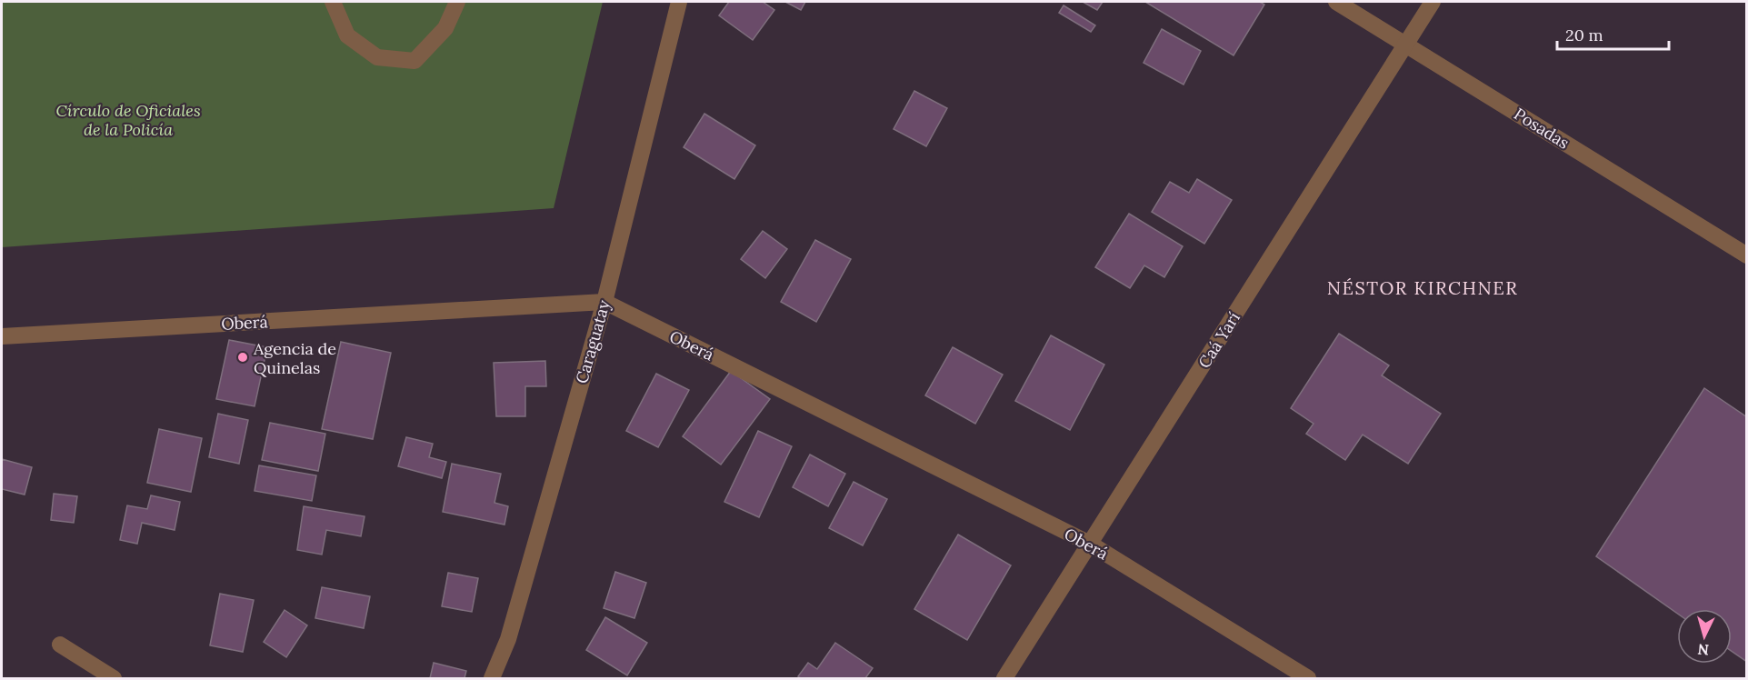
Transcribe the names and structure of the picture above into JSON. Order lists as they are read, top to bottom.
{
  "streets": {
    "street": [
      "Posadas",
      "Oberá",
      "Caá Yarí",
      "Caraguatay"
    ]
  },
  "crossings": [
    ["Posadas", "Caá Yarí"],
    ["Oberá", "Caá Yarí"],
    ["Oberá", "Caraguatay"]
  ],
  "districts": ["NÉSTOR KIRCHNER"],
  "parks": ["Círculo de Oficiales de la Policía"],
  "places": ["Agencia de Quinelas"],
  "scale_bar": "20 m",
  "north": "bottom"
}
